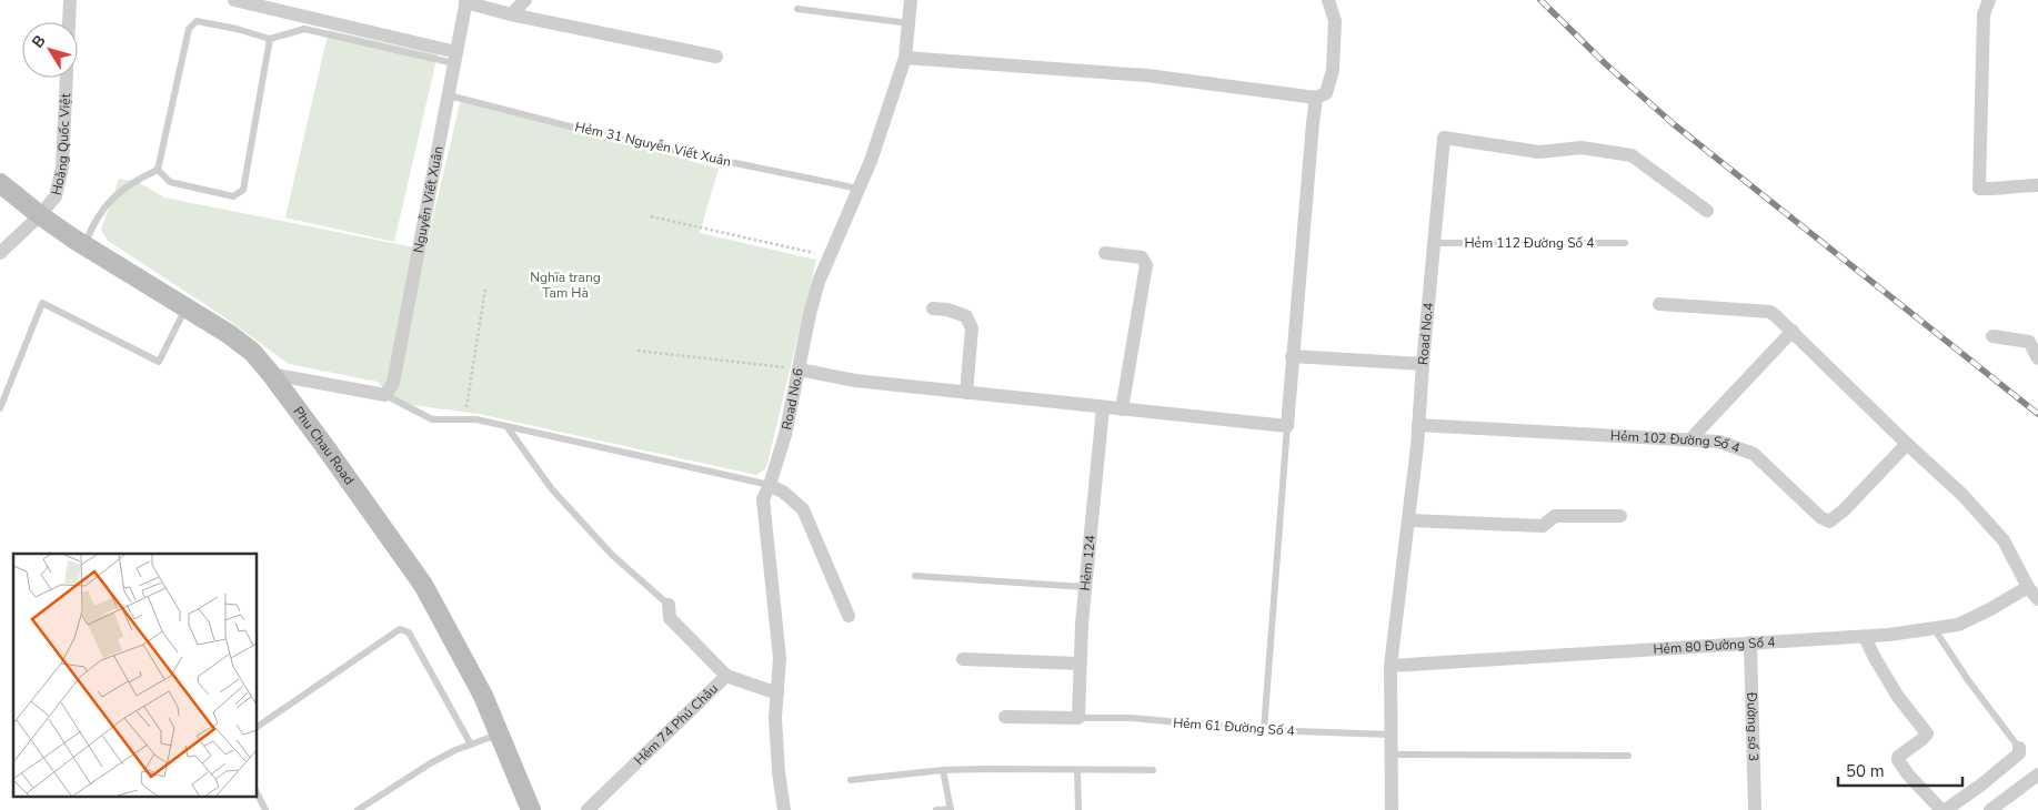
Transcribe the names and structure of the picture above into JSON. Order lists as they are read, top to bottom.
{
  "streets": {
    "street": [
      "Hoàng Quốc Việt",
      "Nguyễn Viết Xuân",
      "Road No.4",
      "Road No.6",
      "Hẻm 102 Đường Số 4",
      "Phu Chau Road",
      "Hẻm 124",
      "Hẻm 80 Đường Số 4",
      "Hẻm 74 Phú Châu",
      "Đường số 3"
    ],
    "lane": ["Hẻm 31 Nguyễn Viết Xuân", "Hẻm 112 Đường Số 4", "Hẻm 61 Đường Số 4"]
  },
  "crossings": [
    ["Hoàng Quốc Việt", "Phu Chau Road"],
    ["Hẻm 31 Nguyễn Viết Xuân", "Nguyễn Viết Xuân"],
    ["Hẻm 31 Nguyễn Viết Xuân", "Road No.6"],
    ["Hẻm 112 Đường Số 4", "Road No.4"],
    ["Road No.4", "Hẻm 102 Đường Số 4"],
    ["Road No.4", "Hẻm 80 Đường Số 4"],
    ["Road No.4", "Hẻm 61 Đường Số 4"],
    ["Road No.6", "Hẻm 74 Phú Châu"],
    ["Hẻm 124", "Hẻm 61 Đường Số 4"],
    ["Hẻm 80 Đường Số 4", "Đường số 3"]
  ],
  "parks": ["Nghĩa trang Tam Hà"],
  "scale_bar": "50 m",
  "north": "top left"
}
